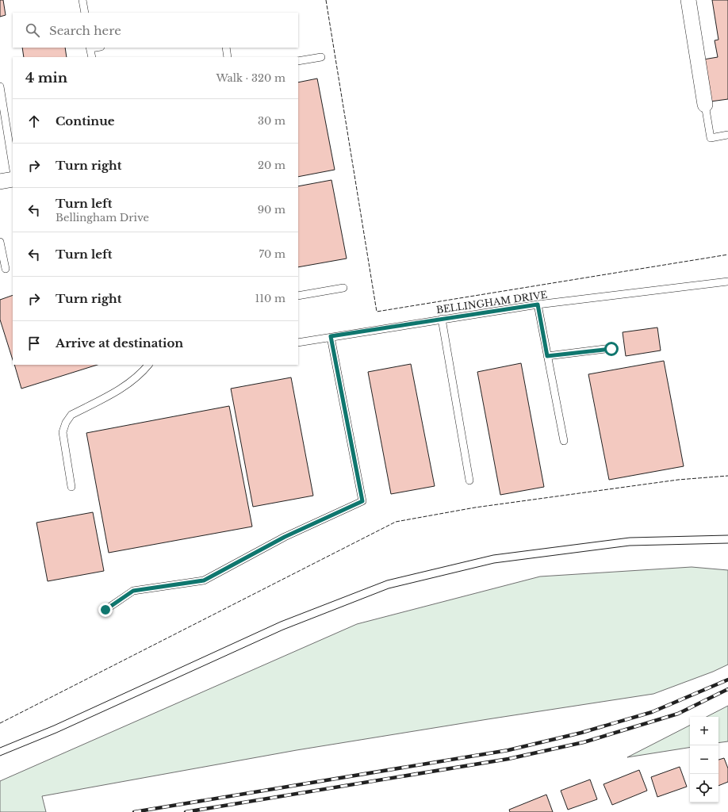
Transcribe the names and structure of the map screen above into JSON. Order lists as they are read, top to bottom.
{
  "streets": {
    "lane": ["BELLINGHAM DRIVE"]
  },
  "page": {
    "search": "Search here",
    "heading": ["4 min", "Walk · 320 m"],
    "list": [
      ["Continue", "30 m"],
      ["Turn right", "20 m"],
      ["Turn left", "Bellingham Drive", "90 m"],
      ["Turn left", "70 m"],
      ["Turn right", "110 m"],
      "Arrive at destination"
    ],
    "map_buttons": ["+", "−"]
  }
}
